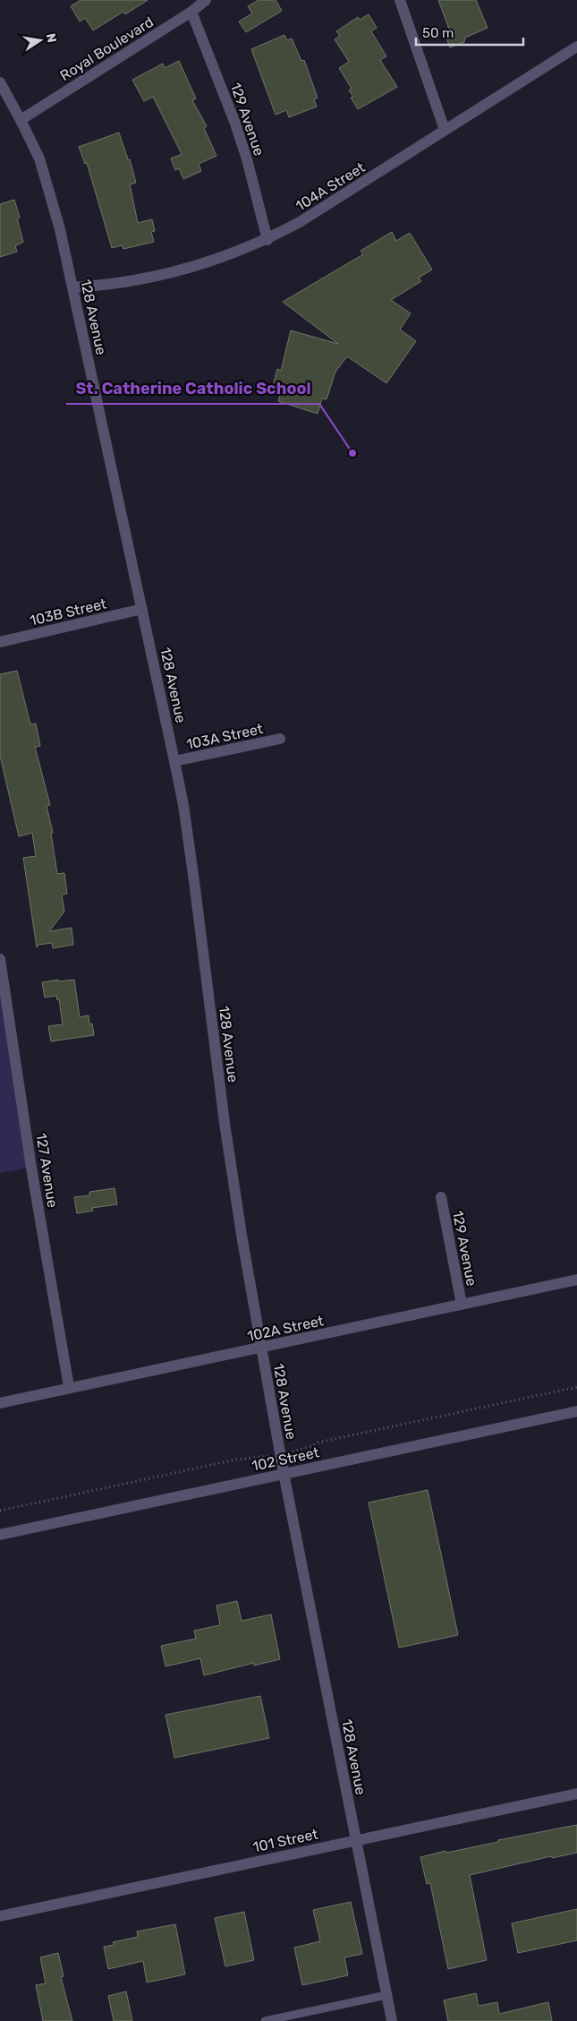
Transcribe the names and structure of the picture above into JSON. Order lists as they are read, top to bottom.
{
  "streets": {
    "street": [
      "Royal Boulevard",
      "129 Avenue",
      "104A Street",
      "128 Avenue",
      "103B Street",
      "103A Street",
      "127 Avenue",
      "102A Street",
      "102 Street",
      "101 Street"
    ]
  },
  "crossings": [
    ["Royal Boulevard", "129 Avenue"],
    ["Royal Boulevard", "128 Avenue"],
    ["129 Avenue", "104A Street"],
    ["129 Avenue", "102A Street"],
    ["104A Street", "128 Avenue"],
    ["128 Avenue", "103B Street"],
    ["128 Avenue", "103A Street"],
    ["128 Avenue", "102A Street"],
    ["128 Avenue", "102 Street"],
    ["128 Avenue", "101 Street"],
    ["127 Avenue", "102A Street"]
  ],
  "places": ["St. Catherine Catholic School"],
  "scale_bar": "50 m",
  "north": "right"
}
